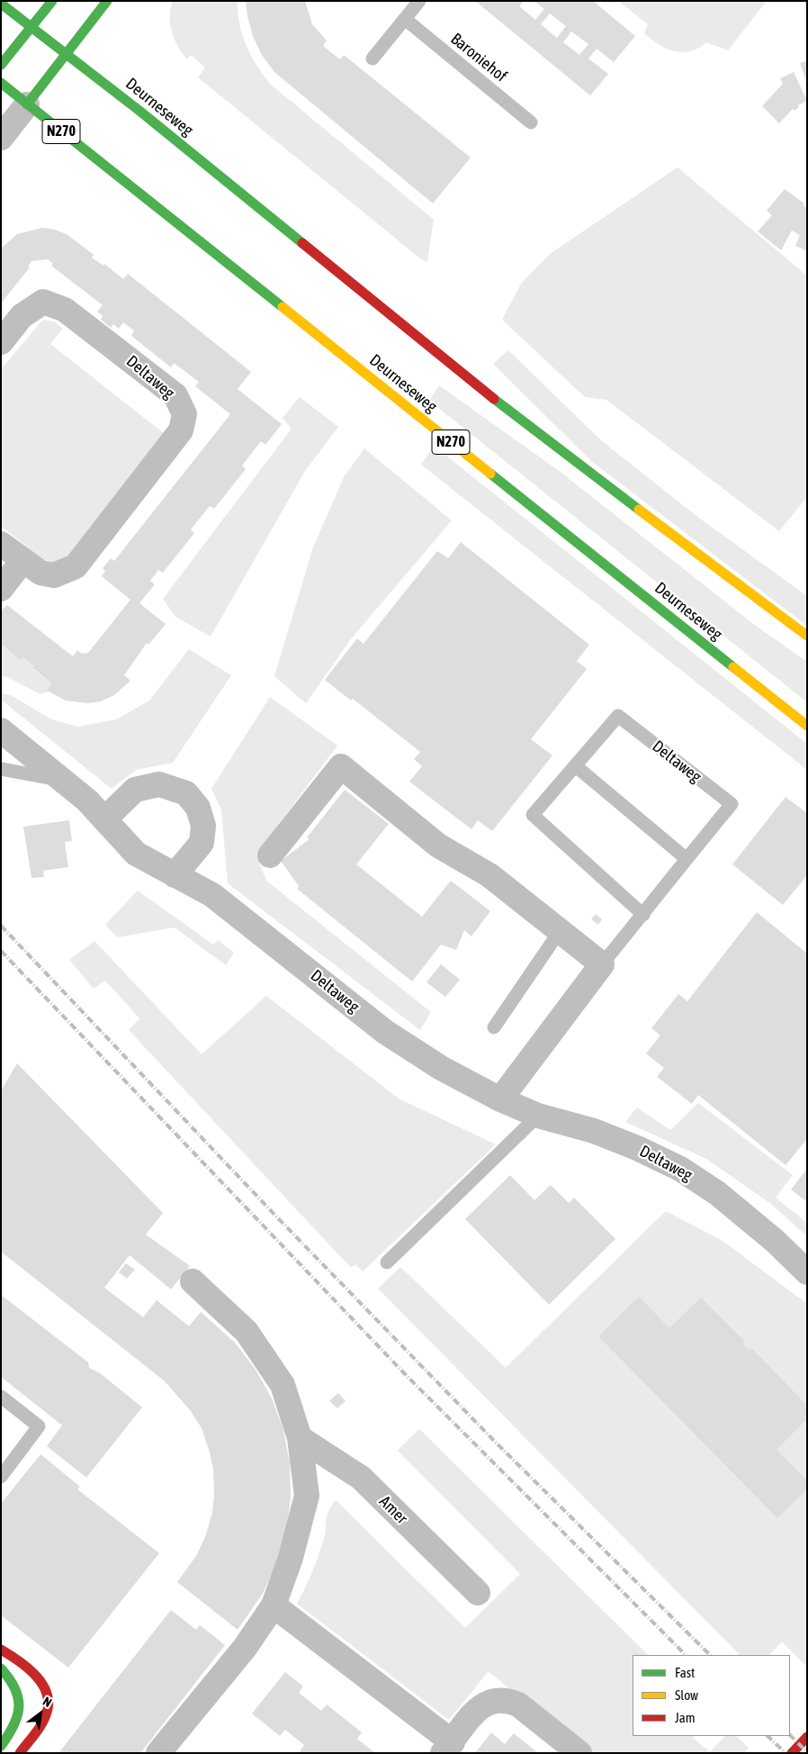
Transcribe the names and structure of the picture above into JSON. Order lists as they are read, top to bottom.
{
  "streets": {
    "main road": ["Deurneseweg", "N270"],
    "street": ["Deltaweg", "Amer"],
    "lane": ["Baroniehof"]
  },
  "legend": ["Fast", "Slow", "Jam"],
  "north": "top right"
}
